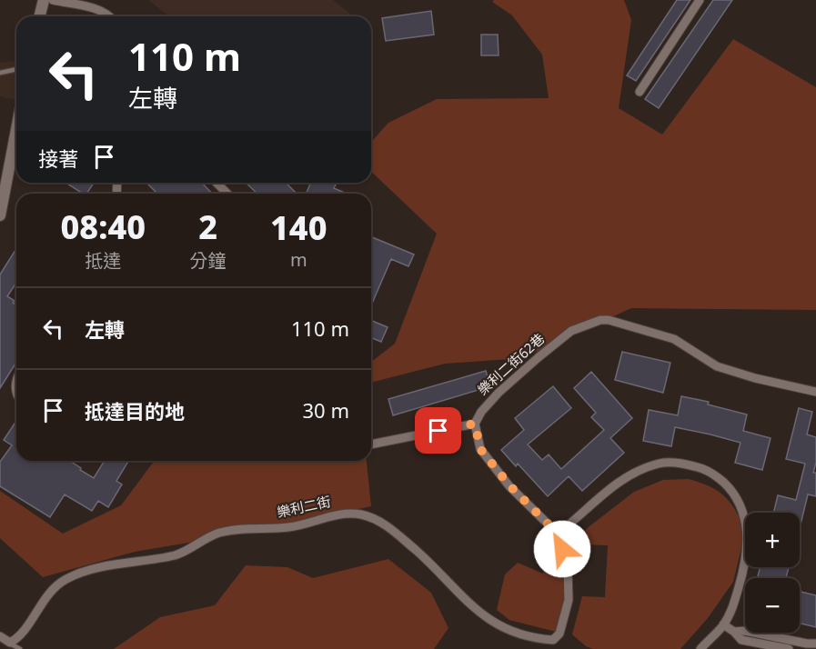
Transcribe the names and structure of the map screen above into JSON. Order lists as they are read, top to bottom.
{
  "streets": {
    "street": ["樂利二街62巷", "樂利二街"]
  },
  "page": {
    "turn": ["110 m", "左轉"],
    "then": "接著",
    "eta": [
      "08:40",
      "抵達",
      "2",
      "分鐘",
      "140",
      "m"
    ],
    "list": [
      {
        "name": "左轉",
        "value": "110 m"
      },
      {
        "name": "抵達目的地",
        "value": "30 m"
      }
    ],
    "map_buttons": ["+", "−"]
  }
}
